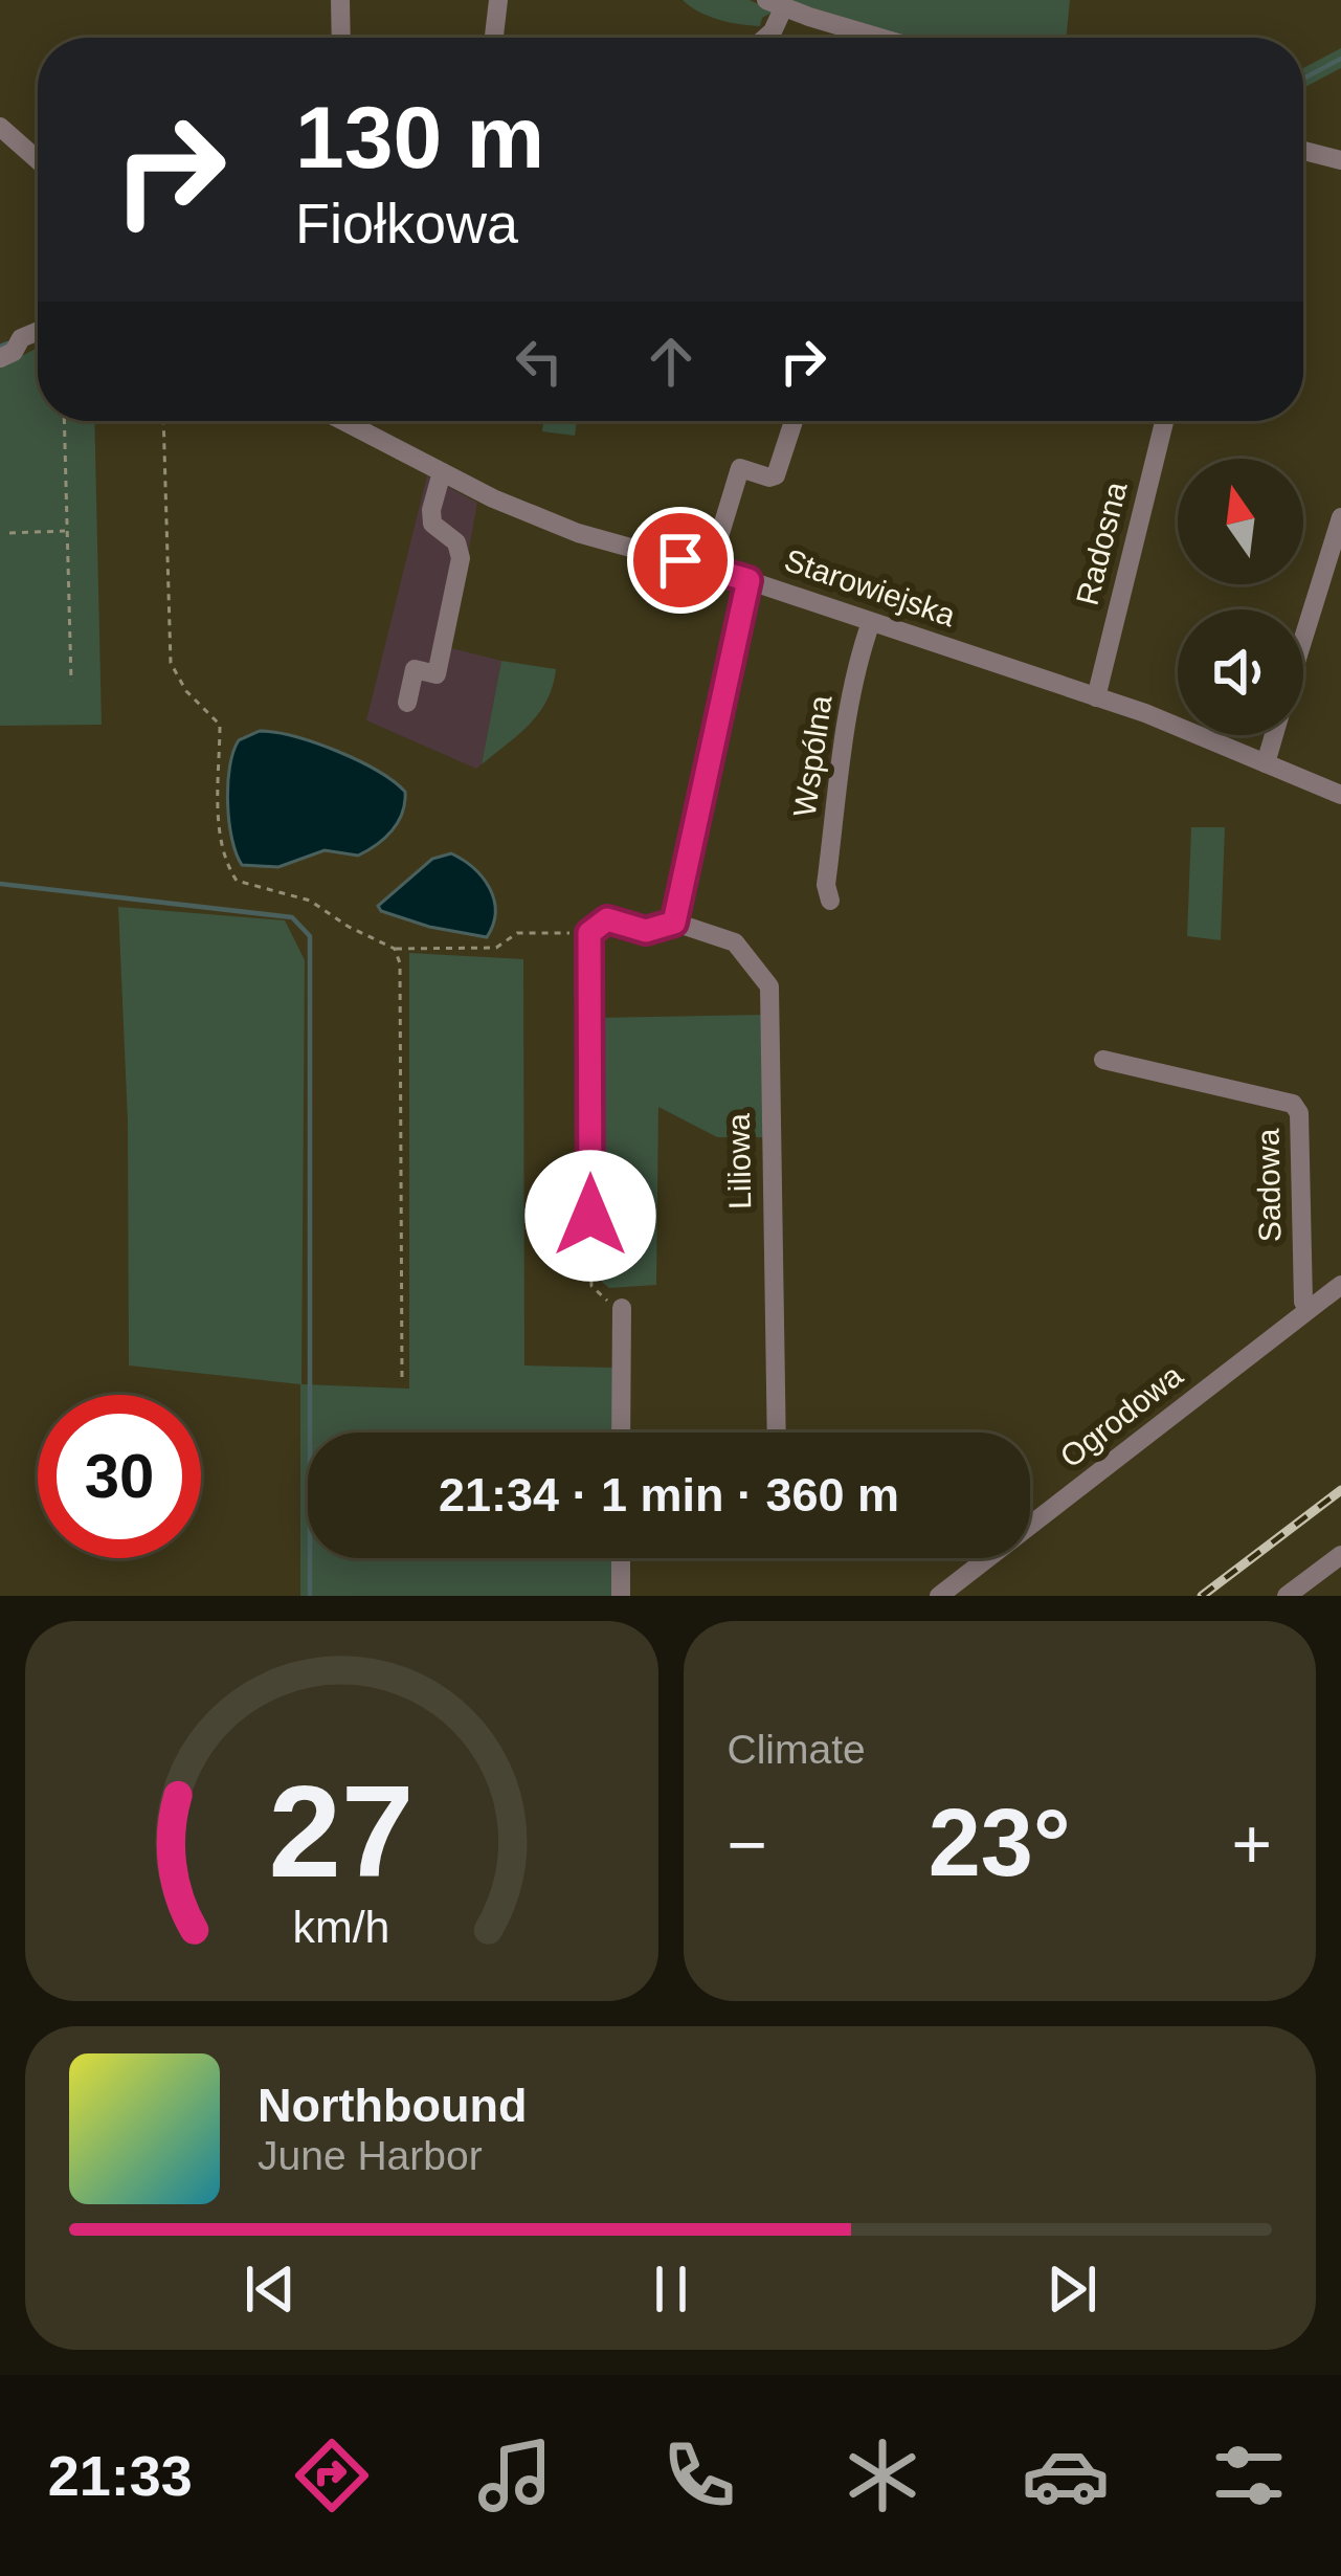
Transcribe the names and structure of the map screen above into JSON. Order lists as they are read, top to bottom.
{
  "streets": {
    "street": [
      "Radosna",
      "Starowiejska",
      "Wspólna",
      "Liliowa",
      "Sadowa",
      "Ogrodowa"
    ]
  },
  "crossings": [
    ["Radosna", "Starowiejska"],
    ["Starowiejska", "Wspólna"],
    ["Sadowa", "Ogrodowa"]
  ],
  "north": "top",
  "page": {
    "turn": ["130 m", "Fiołkowa"],
    "limit": "30",
    "trip": "21:34 · 1 min · 360 m",
    "tile": "Climate",
    "heat": ["−", "23°", "+"],
    "song": ["Northbound", "June Harbor"],
    "tabs": "21:33",
    "gauge": ["27", "km/h"]
  }
}
